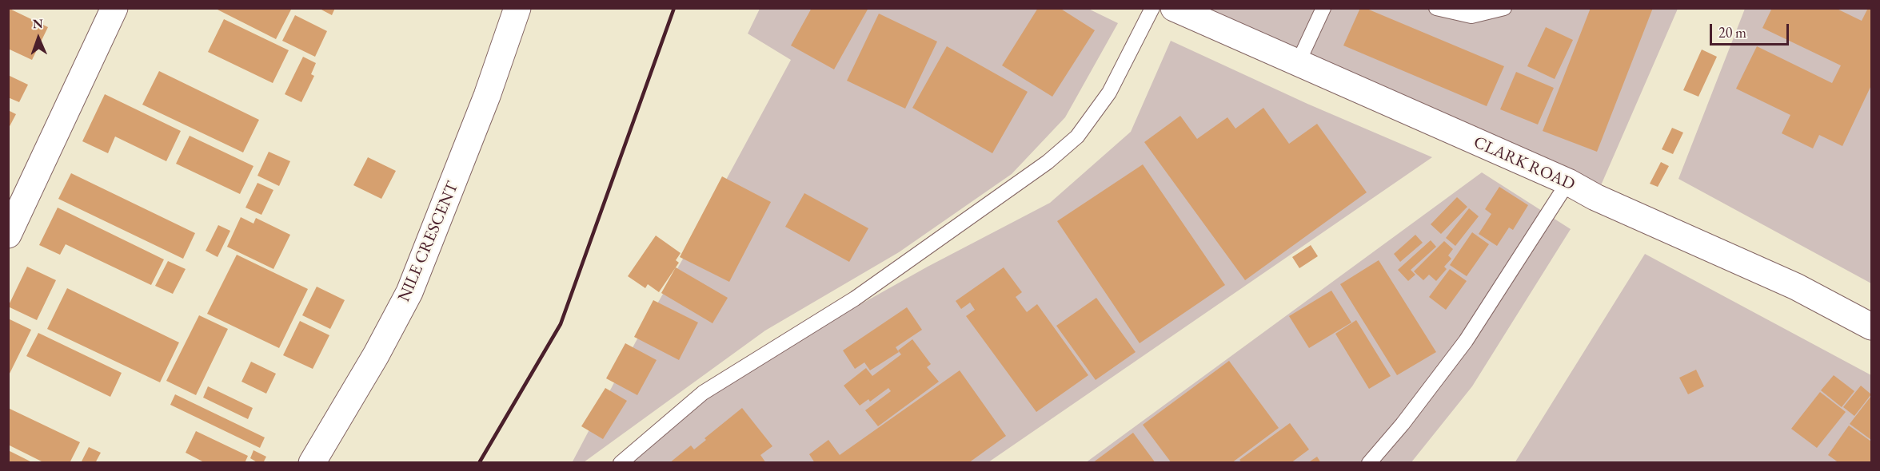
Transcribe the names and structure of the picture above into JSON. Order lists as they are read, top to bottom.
{
  "streets": {
    "street": ["CLARK ROAD", "NILE CRESCENT"]
  },
  "scale_bar": "20 m",
  "north": "top"
}
